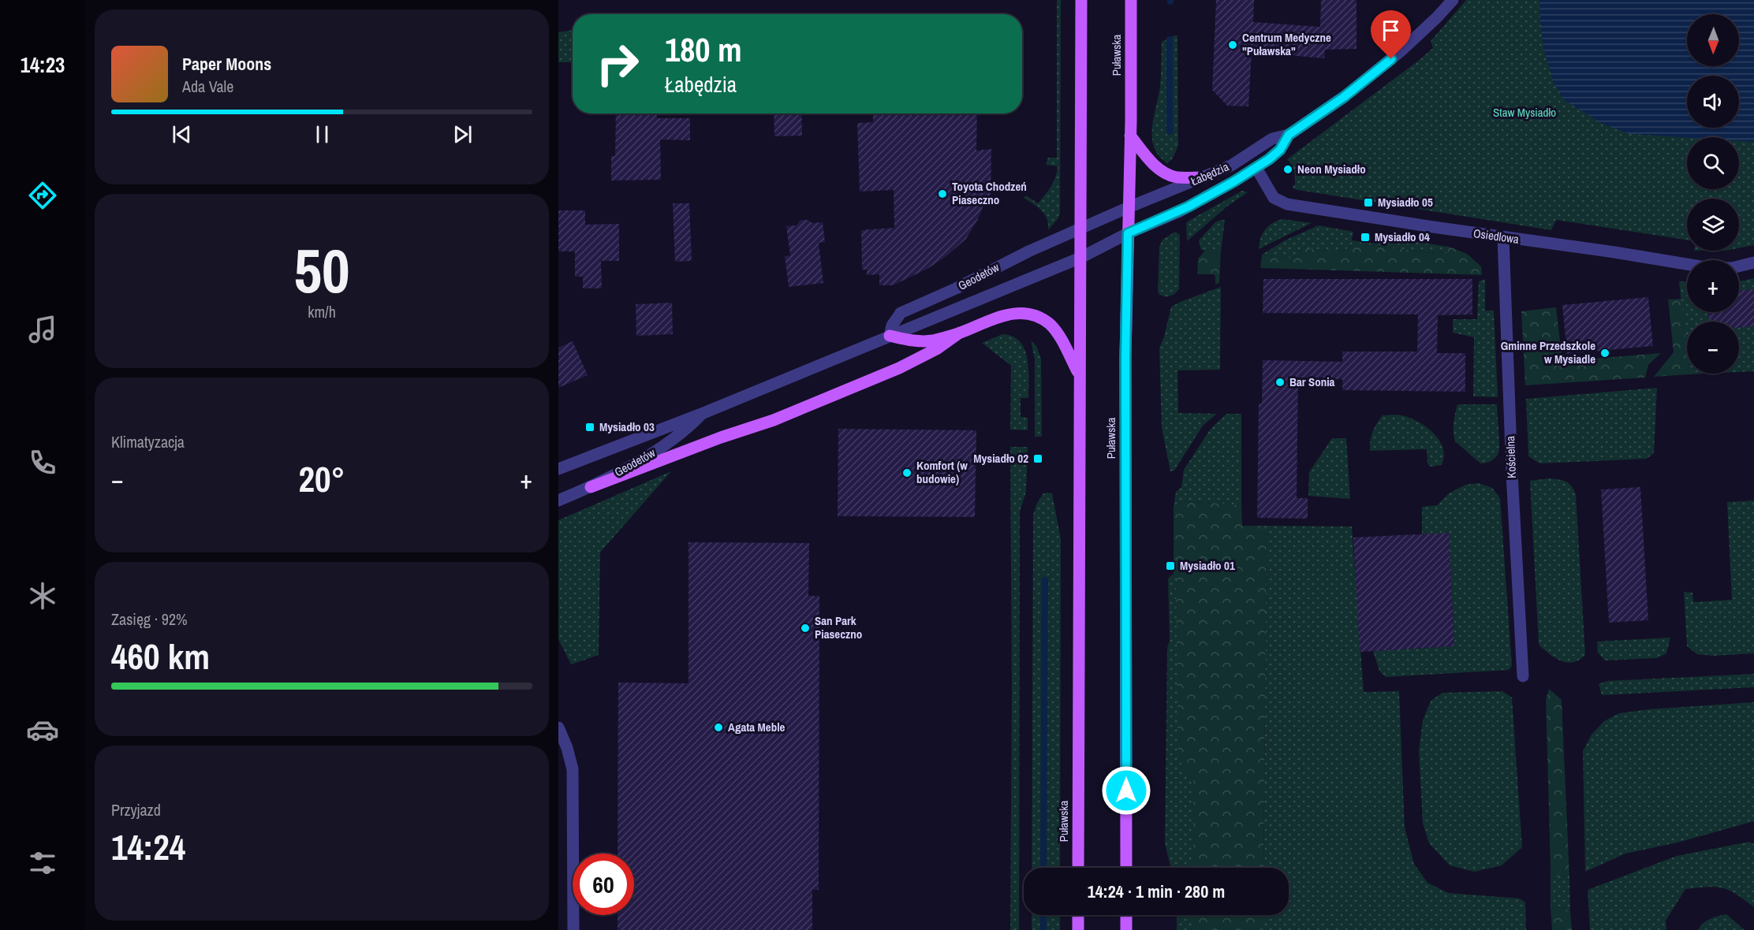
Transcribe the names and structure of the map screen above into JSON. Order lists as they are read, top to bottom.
{
  "streets": {
    "main road": ["Puławska"],
    "street": [
      "Łabędzia",
      "Osiedlowa",
      "Geodetów",
      "Kościelna"
    ]
  },
  "crossings": [
    ["Puławska", "Łabędzia"],
    ["Puławska", "Geodetów"],
    ["Łabędzia", "Osiedlowa"],
    ["Łabędzia", "Geodetów"],
    ["Osiedlowa", "Kościelna"]
  ],
  "parks": ["Staw Mysiadło"],
  "places": {
    "other": [
      "Centrum Medyczne \"Puławska\"",
      "Neon Mysiadło",
      "Toyota Chodzeń Piaseczno",
      "Gminne Przedszkole w Mysiadle",
      "Bar Sonia",
      "Komfort (w budowie)",
      "San Park Piaseczno",
      "Agata Meble"
    ],
    "transit": [
      "Mysiadło 05",
      "Mysiadło 04",
      "Mysiadło 03",
      "Mysiadło 02",
      "Mysiadło 01"
    ]
  },
  "north": "bottom",
  "page": {
    "tabs": "14:23",
    "map_buttons": ["+", "−"],
    "turn": ["180 m", "Łabędzia"],
    "song": ["Paper Moons", "Ada Vale"],
    "tile": [
      ["50", "km/h"],
      "Klimatyzacja",
      ["Zasięg · 92%", "460 km"],
      ["Przyjazd", "14:24"]
    ],
    "heat": ["−", "20°", "+"],
    "limit": "60",
    "trip": "14:24 · 1 min · 280 m"
  }
}
